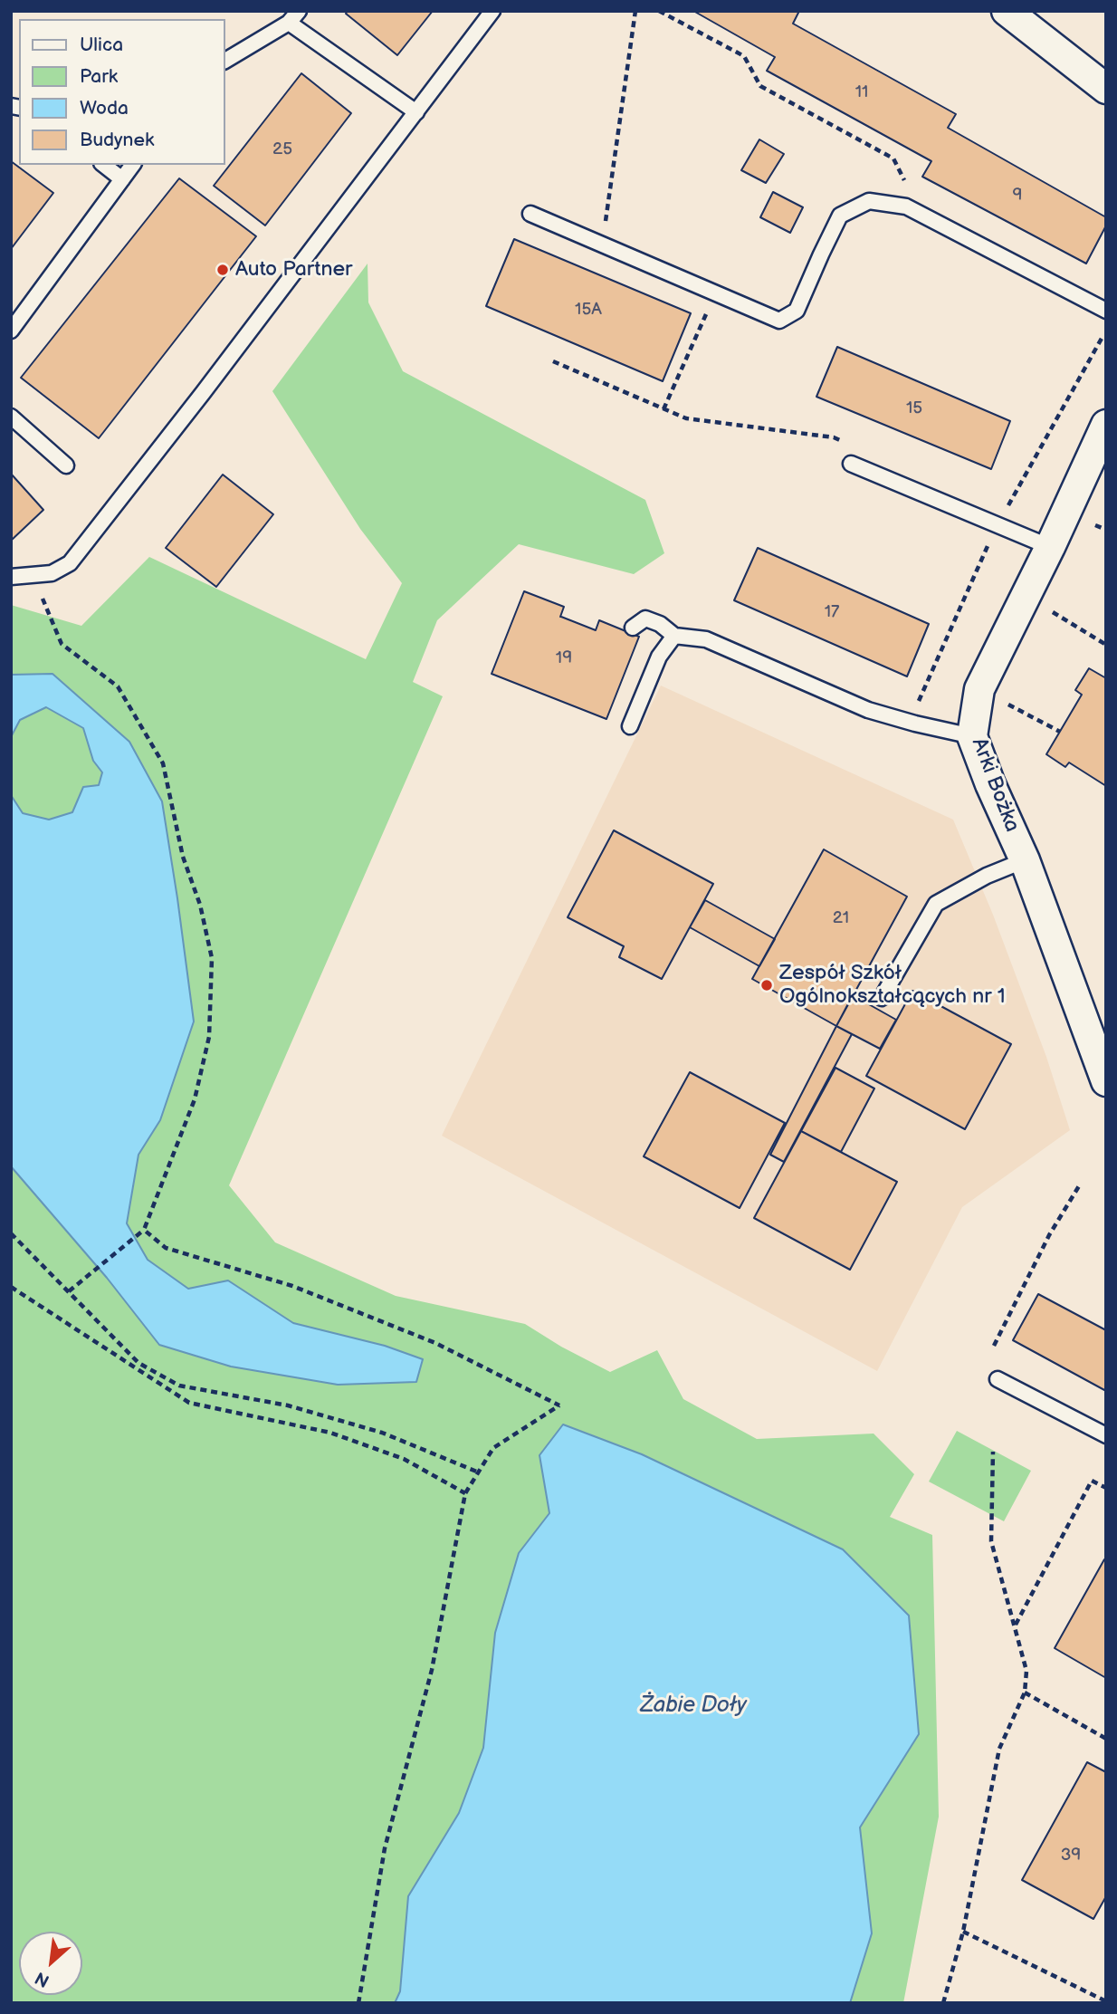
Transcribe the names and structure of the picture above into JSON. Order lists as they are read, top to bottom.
{
  "streets": {
    "street": ["Arki Bożka"]
  },
  "water": ["Żabie Doły"],
  "places": ["Auto Partner", "Zespół Szkół Ogólnokształcących nr 1"],
  "house_numbers": [
    "11",
    "25",
    "9",
    "15A",
    "15",
    "17",
    "19",
    "21",
    "39"
  ],
  "legend": [
    "Ulica",
    "Park",
    "Woda",
    "Budynek"
  ],
  "north": "bottom left"
}
